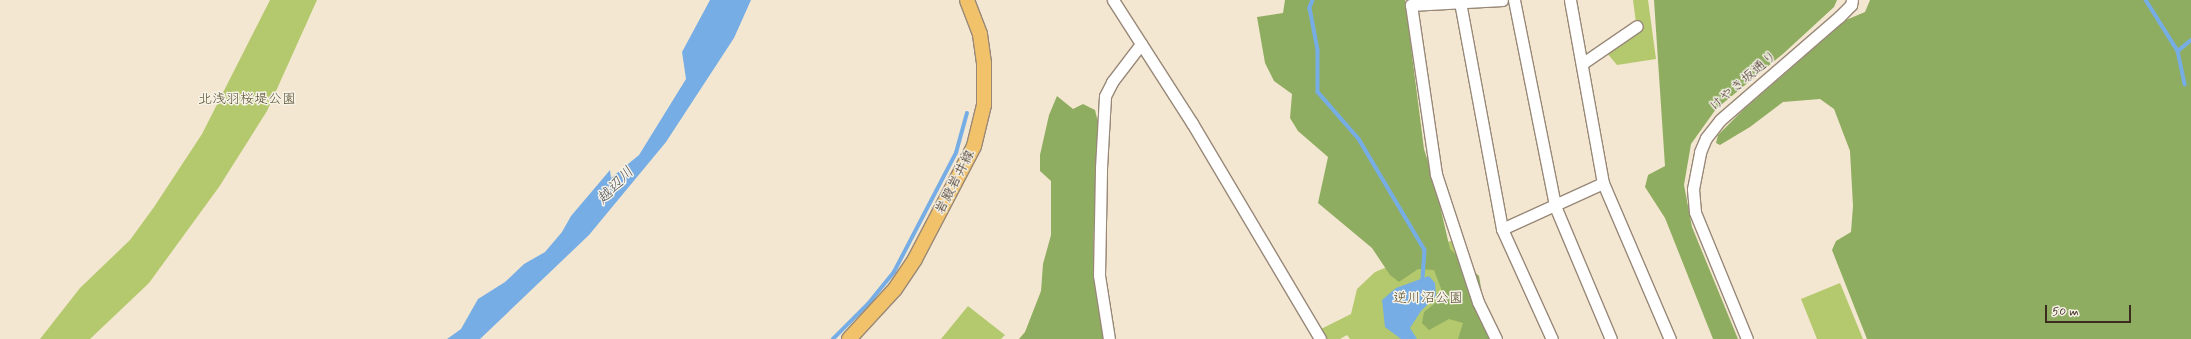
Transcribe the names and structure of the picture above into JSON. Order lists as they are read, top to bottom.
{
  "streets": {
    "main road": ["岩殿岩井線"],
    "street": ["けやき坂通り"]
  },
  "water": ["越辺川"],
  "parks": ["北浅羽桜堤公園", "逆川沼公園"],
  "scale_bar": "50 m"
}
